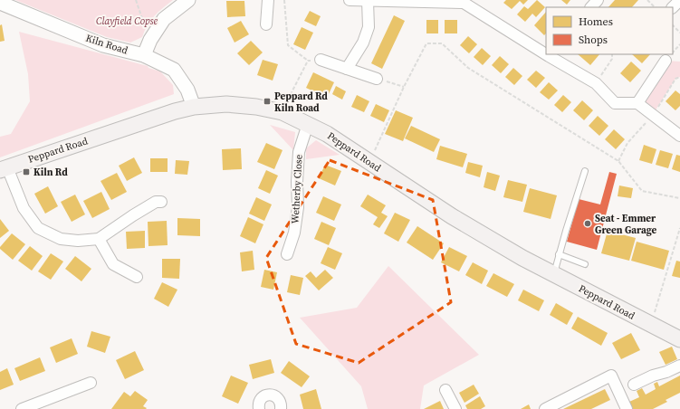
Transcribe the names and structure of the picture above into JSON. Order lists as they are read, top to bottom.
{
  "streets": {
    "main road": ["Peppard Road"],
    "street": ["Kiln Road", "Wetherby Close"]
  },
  "crossings": [
    ["Kiln Road", "Peppard Road"],
    ["Peppard Road", "Wetherby Close"]
  ],
  "parks": ["Clayfield Copse"],
  "places": {
    "transit": ["Peppard Rd Kiln Road", "Kiln Rd"],
    "other": ["Seat - Emmer Green Garage"]
  },
  "legend": ["Homes", "Shops"]
}
